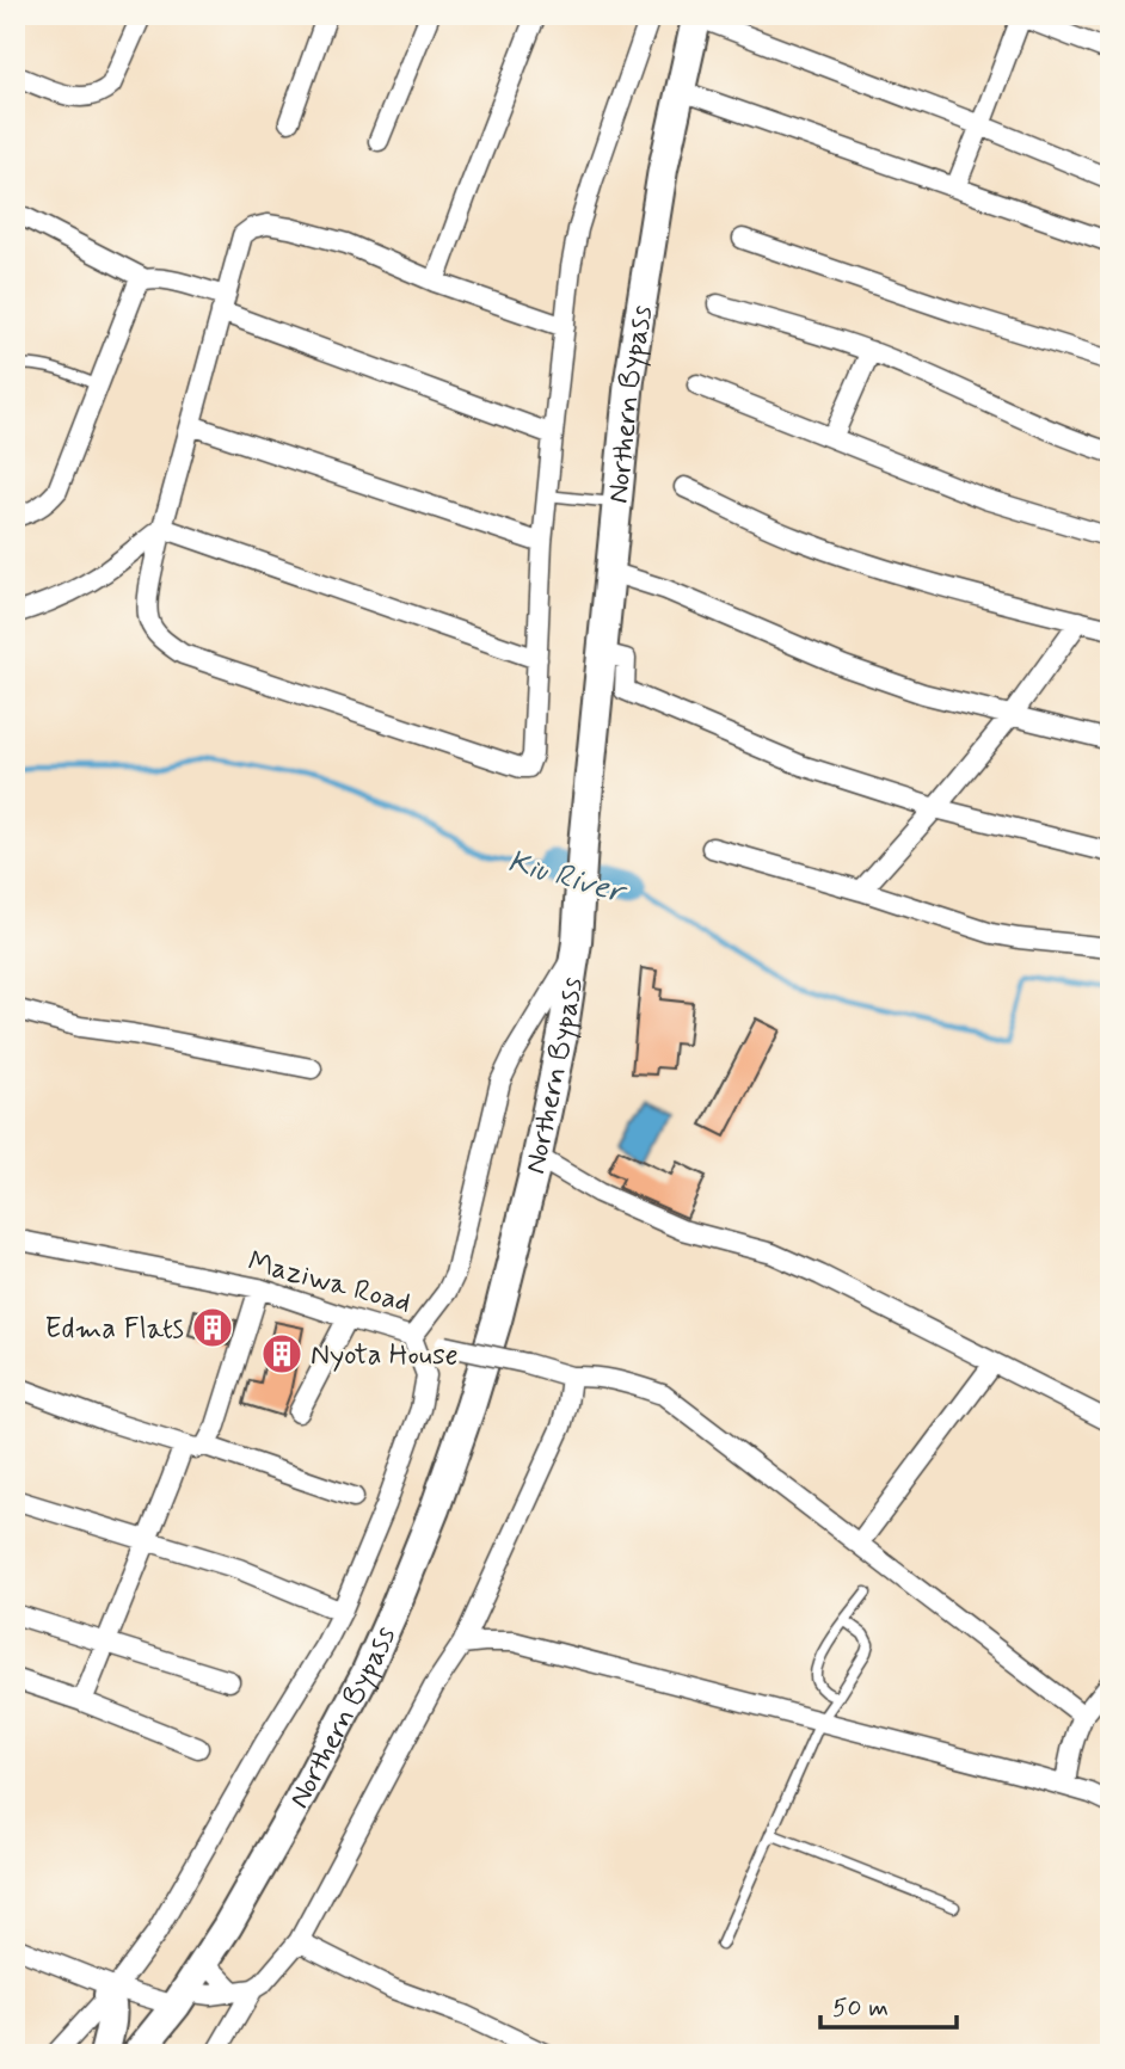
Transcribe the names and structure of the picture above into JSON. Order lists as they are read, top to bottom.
{
  "streets": {
    "main road": ["Northern Bypass"],
    "street": ["Maziwa Road"]
  },
  "crossings": [
    ["Northern Bypass", "Maziwa Road"]
  ],
  "water": ["Kiu River"],
  "places": {
    "building": ["Edma Flats", "Nyota House"]
  },
  "scale_bar": "50 m"
}
